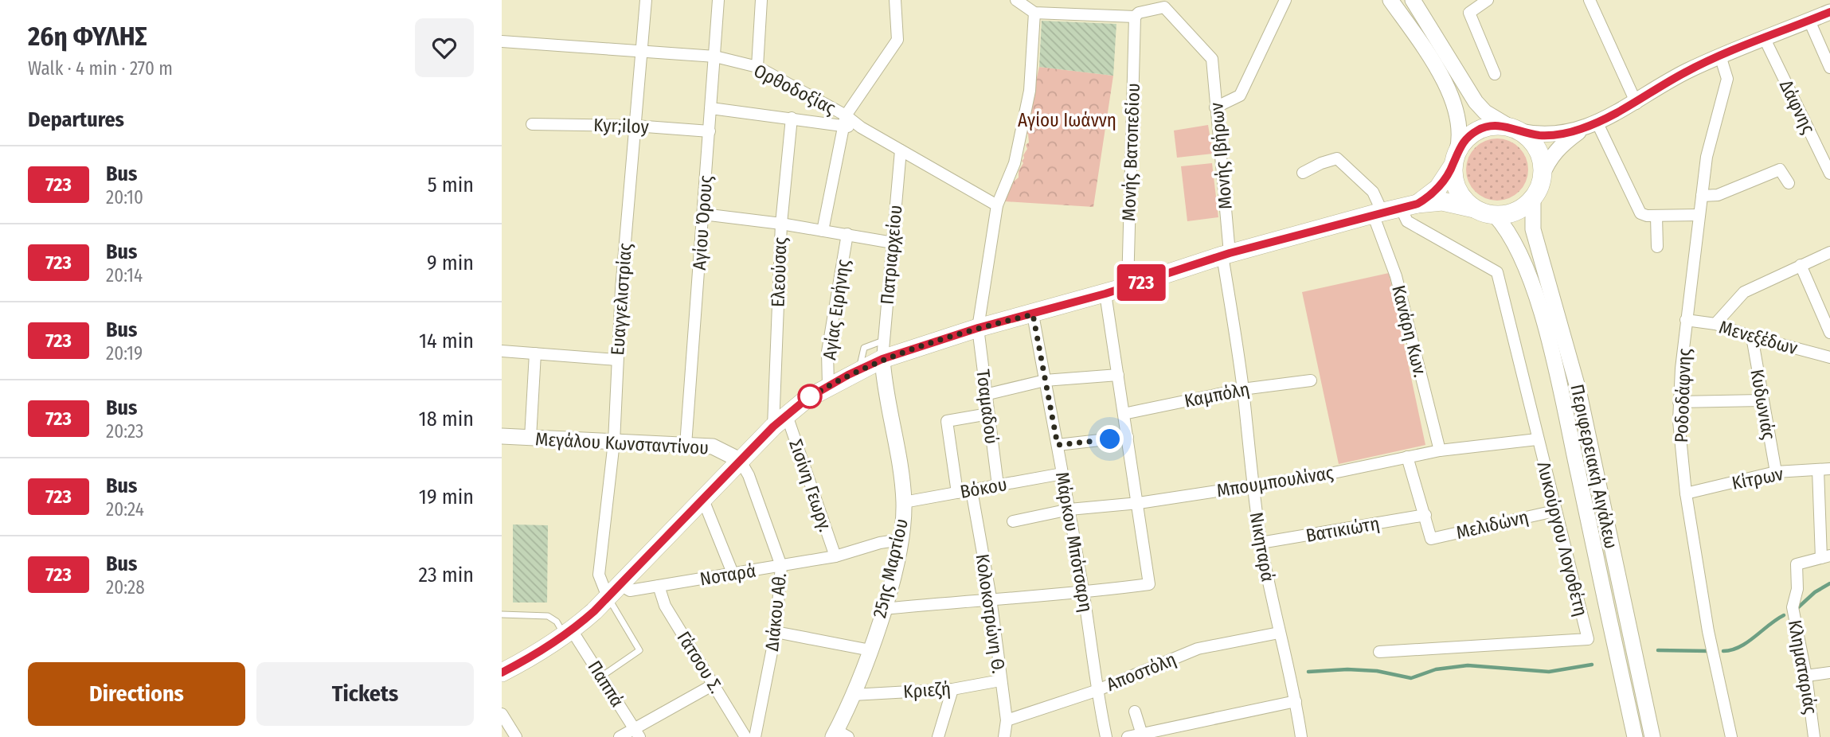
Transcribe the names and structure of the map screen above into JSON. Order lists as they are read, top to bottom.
{
  "streets": {
    "main road": ["Μεγάλου Κωνσταντίνου", "Περιφερειακή Αιγάλεω", "25ης Μαρτίου"],
    "street": [
      "Ορθοδοξίας",
      "Δάφνης",
      "Kyr;iloy",
      "Μονής Βατοπεδίου",
      "Μονής Ιβήρων",
      "Αγίου Όρους",
      "Πατριαρχείου",
      "Ελεούσας",
      "Ευαγγελιστρίας",
      "Αγίας Ειρήνης",
      "Κανάρη Κων.",
      "Μενεξέδων",
      "Καμπόλη",
      "Ροδοδάφνης",
      "Κυδωνιάς",
      "Τσαμαδού",
      "Κίτρων",
      "Μπουμπουλίνας",
      "Σισίνη Γεωργ.",
      "Βόκου",
      "Μελιδώνη",
      "Βατικιώτη",
      "Λυκούργου Λογοθέτη",
      "Μάρκου Μπότσαρη",
      "Νικηταρά",
      "Νοταρά",
      "Διάκου Αθ.",
      "Κολοκοτρώνη Θ.",
      "Γάτσου Σ.",
      "Κληματαριάς",
      "Αποστόλη",
      "Παππά",
      "Κριεζή"
    ]
  },
  "crossings": [
    ["Ορθοδοξίας", "Αγίου Όρους"],
    ["Ορθοδοξίας", "Ευαγγελιστρίας"],
    ["Kyr;iloy", "Αγίου Όρους"],
    ["Kyr;iloy", "Ευαγγελιστρίας"],
    ["Μονής Βατοπεδίου", "Μονής Ιβήρων"],
    ["Μονής Ιβήρων", "Νικηταρά"],
    ["Αγίου Όρους", "Μεγάλου Κωνσταντίνου"],
    ["Πατριαρχείου", "25ης Μαρτίου"],
    ["Ελεούσας", "Σισίνη Γεωργ."],
    ["Ευαγγελιστρίας", "Μεγάλου Κωνσταντίνου"],
    ["Ευαγγελιστρίας", "Νοταρά"],
    ["Κανάρη Κων.", "Μπουμπουλίνας"],
    ["Μενεξέδων", "Ροδοδάφνης"],
    ["Μενεξέδων", "Κυδωνιάς"],
    ["Καμπόλη", "Νικηταρά"],
    ["Ροδοδάφνης", "Κίτρων"],
    ["Κυδωνιάς", "Κίτρων"],
    ["Τσαμαδού", "Βόκου"],
    ["Μεγάλου Κωνσταντίνου", "Διάκου Αθ."],
    ["Μπουμπουλίνας", "Λυκούργου Λογοθέτη"],
    ["Μπουμπουλίνας", "Μάρκου Μπότσαρη"],
    ["Μπουμπουλίνας", "Νικηταρά"],
    ["Σισίνη Γεωργ.", "Νοταρά"],
    ["Βόκου", "Μάρκου Μπότσαρη"],
    ["Βόκου", "25ης Μαρτίου"],
    ["Βόκου", "Κολοκοτρώνη Θ."],
    ["Μελιδώνη", "Βατικιώτη"],
    ["Μελιδώνη", "Λυκούργου Λογοθέτη"],
    ["Βατικιώτη", "Νικηταρά"],
    ["Μάρκου Μπότσαρη", "Αποστόλη"],
    ["Νικηταρά", "Αποστόλη"],
    ["25ης Μαρτίου", "Νοταρά"],
    ["25ης Μαρτίου", "Κριεζή"],
    ["Νοταρά", "Διάκου Αθ."],
    ["Νοταρά", "Γάτσου Σ."],
    ["Κολοκοτρώνη Θ.", "Αποστόλη"],
    ["Κολοκοτρώνη Θ.", "Κριεζή"]
  ],
  "parks": ["Αγίου Ιωάννη"],
  "lines": ["bus line 723"],
  "page": {
    "heading": [
      ["26η ΦΥΛΗΣ", "Walk · 4 min · 270 m"],
      "Departures"
    ],
    "on_map": "723",
    "list": [
      {
        "mark": "723",
        "name": "Bus",
        "note": "20:10",
        "value": "5 min"
      },
      {
        "mark": "723",
        "name": "Bus",
        "note": "20:14",
        "value": "9 min"
      },
      {
        "mark": "723",
        "name": "Bus",
        "note": "20:19",
        "value": "14 min"
      },
      {
        "mark": "723",
        "name": "Bus",
        "note": "20:23",
        "value": "18 min"
      },
      {
        "mark": "723",
        "name": "Bus",
        "note": "20:24",
        "value": "19 min"
      },
      {
        "mark": "723",
        "name": "Bus",
        "note": "20:28",
        "value": "23 min"
      }
    ],
    "buttons": ["Directions", "Tickets"]
  }
}
